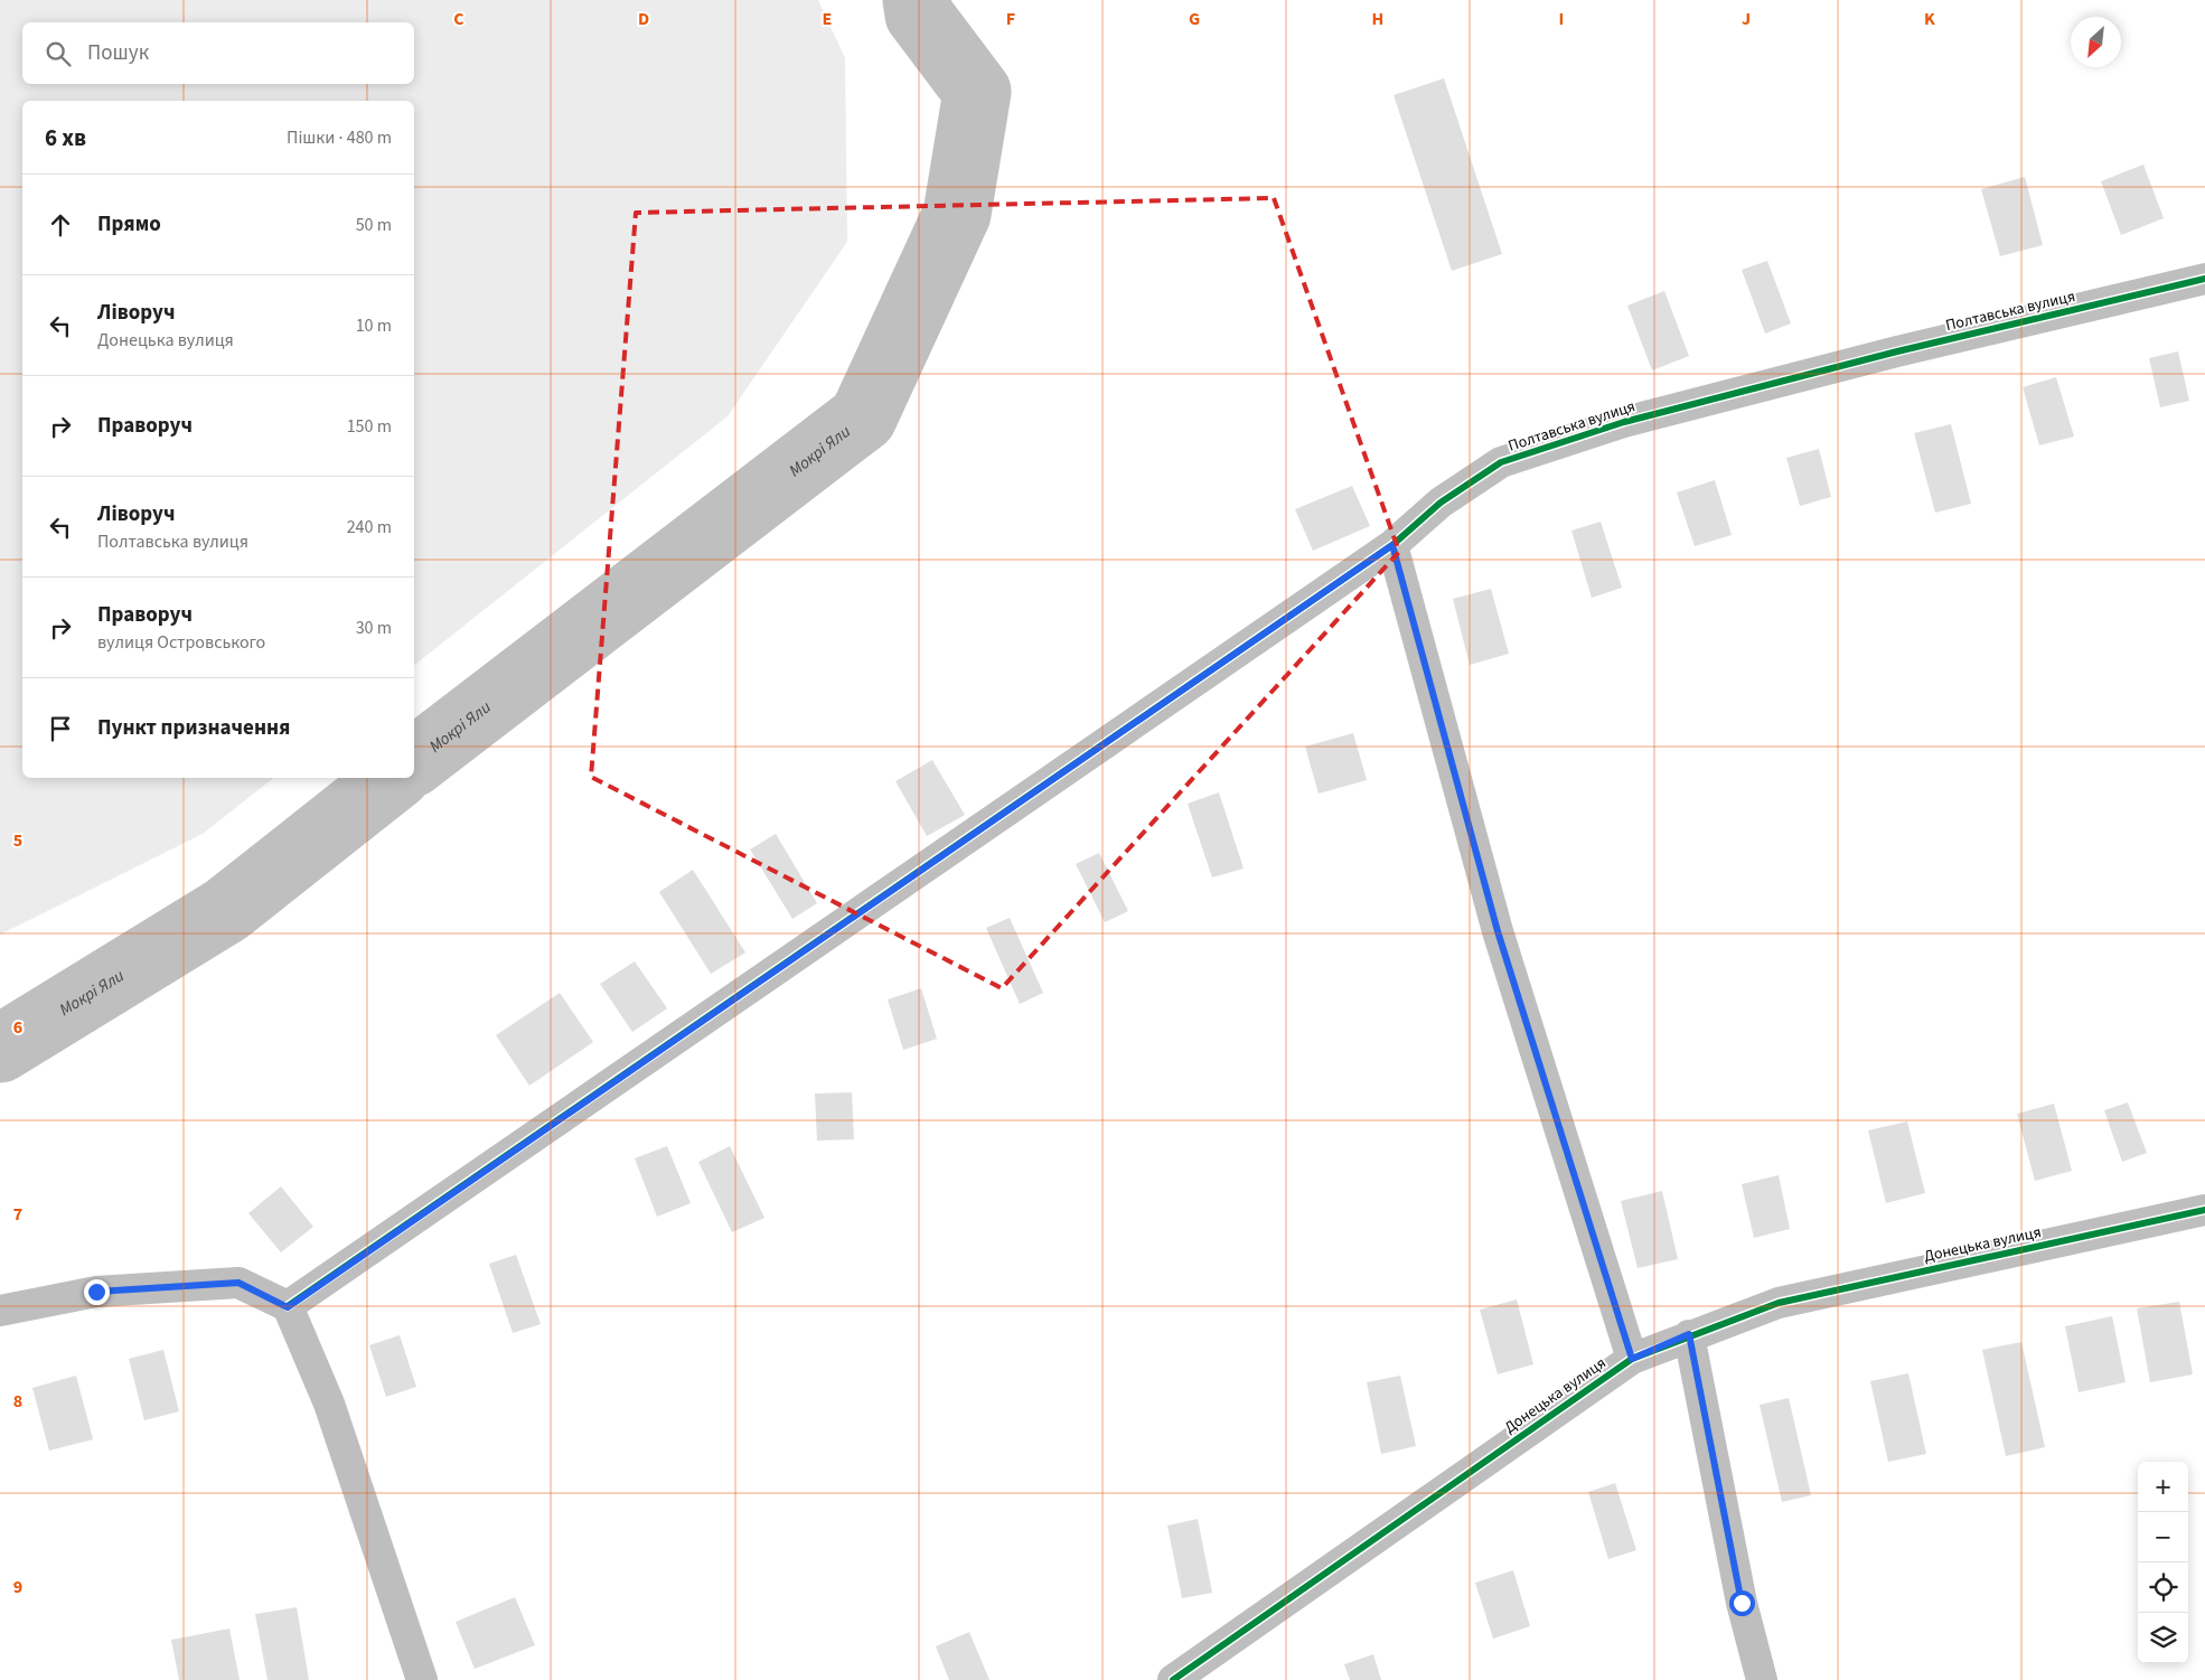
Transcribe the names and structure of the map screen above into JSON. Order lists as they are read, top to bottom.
{
  "streets": {
    "street": ["Полтавська вулиця", "Донецька вулиця"]
  },
  "water": ["Мокрі Яли"],
  "north": "bottom left",
  "page": {
    "search": "Пошук",
    "heading": ["6 хв", "Пішки · 480 m"],
    "list": [
      ["Прямо", "50 m"],
      ["Ліворуч", "Донецька вулиця", "10 m"],
      ["Праворуч", "150 m"],
      ["Ліворуч", "Полтавська вулиця", "240 m"],
      ["Праворуч", "вулиця Островського", "30 m"],
      "Пункт призначення"
    ],
    "map_buttons": ["+", "−"]
  },
  "grid": {
    "columns": [
      "C",
      "D",
      "E",
      "F",
      "G",
      "H",
      "I",
      "J",
      "K"
    ],
    "rows": [
      "5",
      "6",
      "7",
      "8",
      "9"
    ]
  }
}
